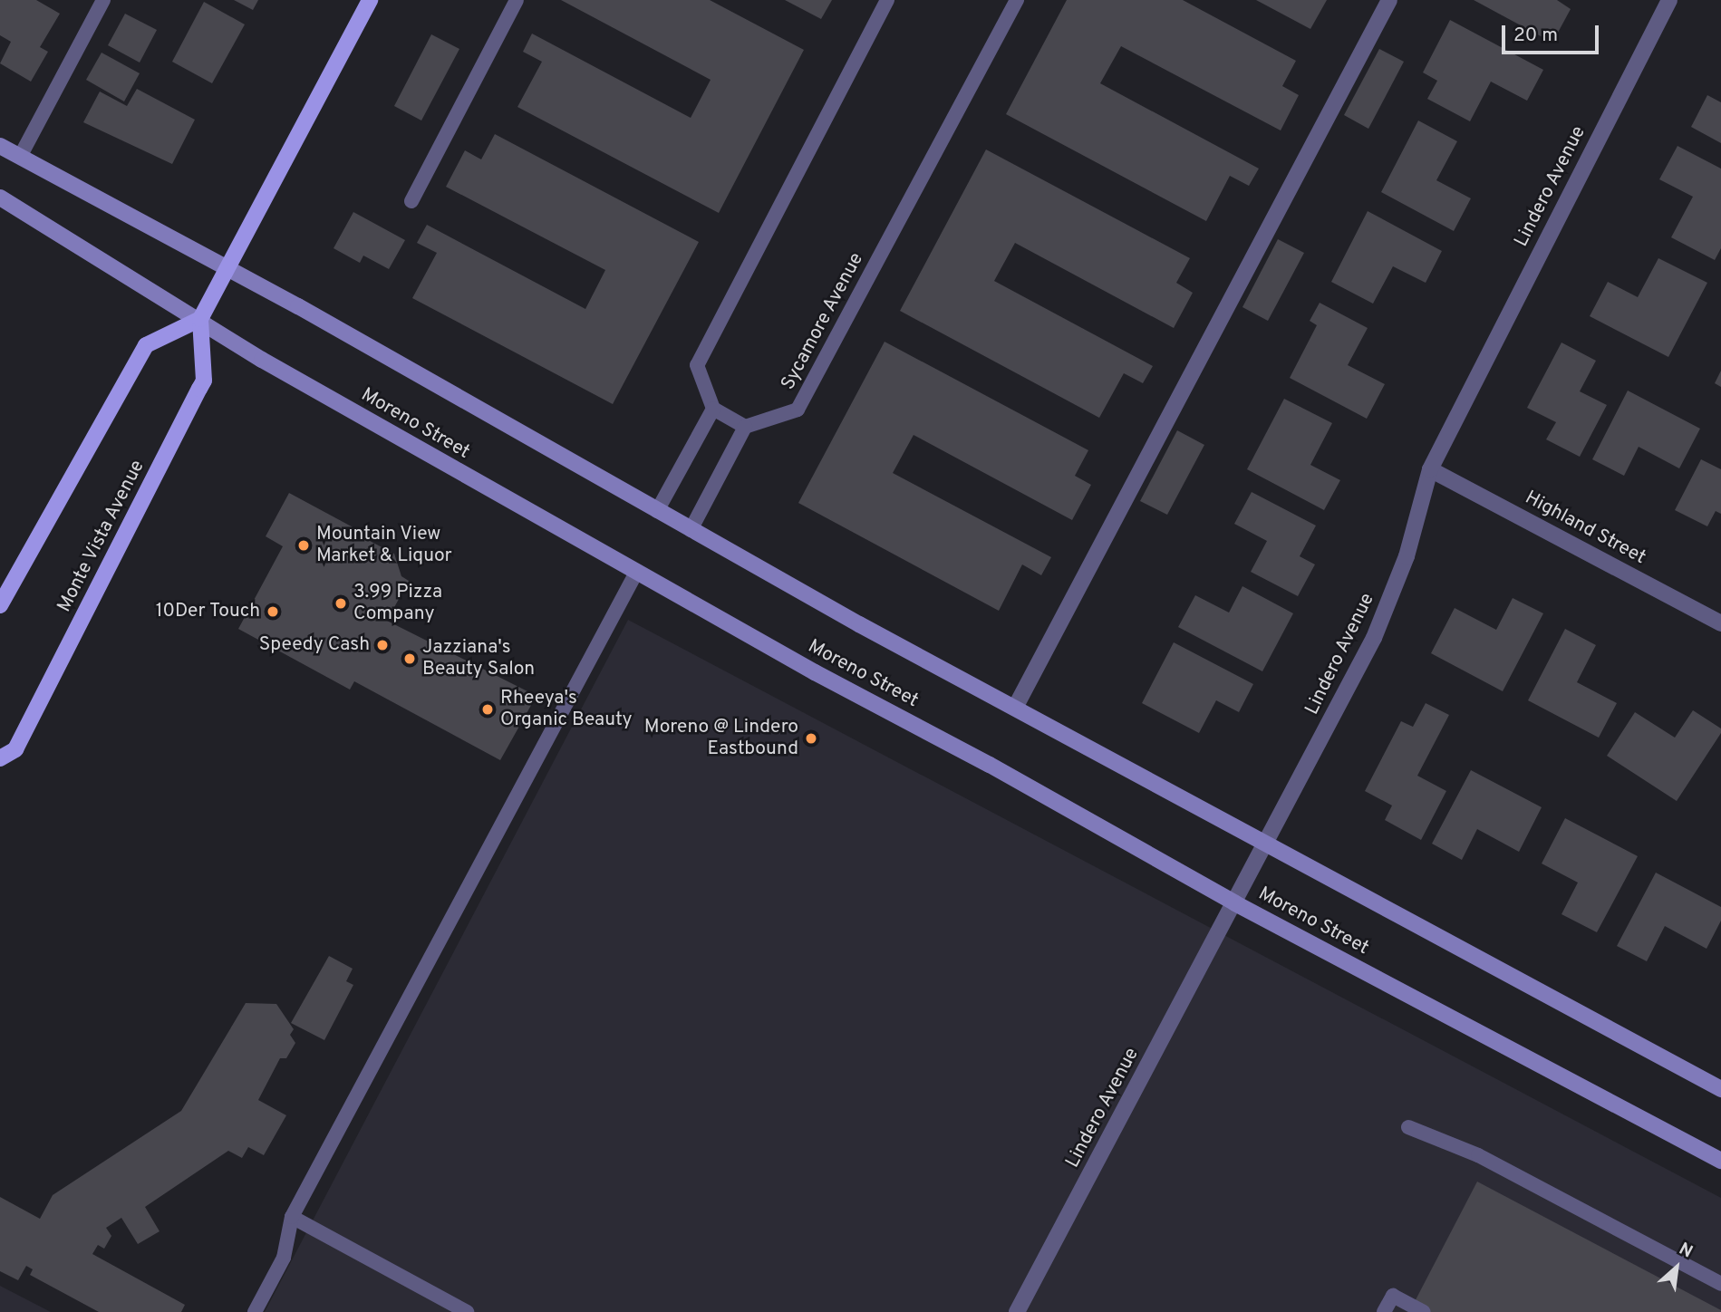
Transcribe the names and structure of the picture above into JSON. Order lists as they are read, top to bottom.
{
  "streets": {
    "main road": ["Monte Vista Avenue"],
    "street": ["Lindero Avenue", "Moreno Street", "Highland Street"],
    "lane": ["Sycamore Avenue"]
  },
  "crossings": [
    ["Lindero Avenue", "Moreno Street"],
    ["Lindero Avenue", "Highland Street"],
    ["Moreno Street", "Monte Vista Avenue"]
  ],
  "places": [
    "Mountain View Market & Liquor",
    "3.99 Pizza Company",
    "10Der Touch",
    "Speedy Cash",
    "Jazziana's Beauty Salon",
    "Rheeya's Organic Beauty",
    "Moreno @ Lindero Eastbound"
  ],
  "scale_bar": "20 m",
  "north": "top right"
}
